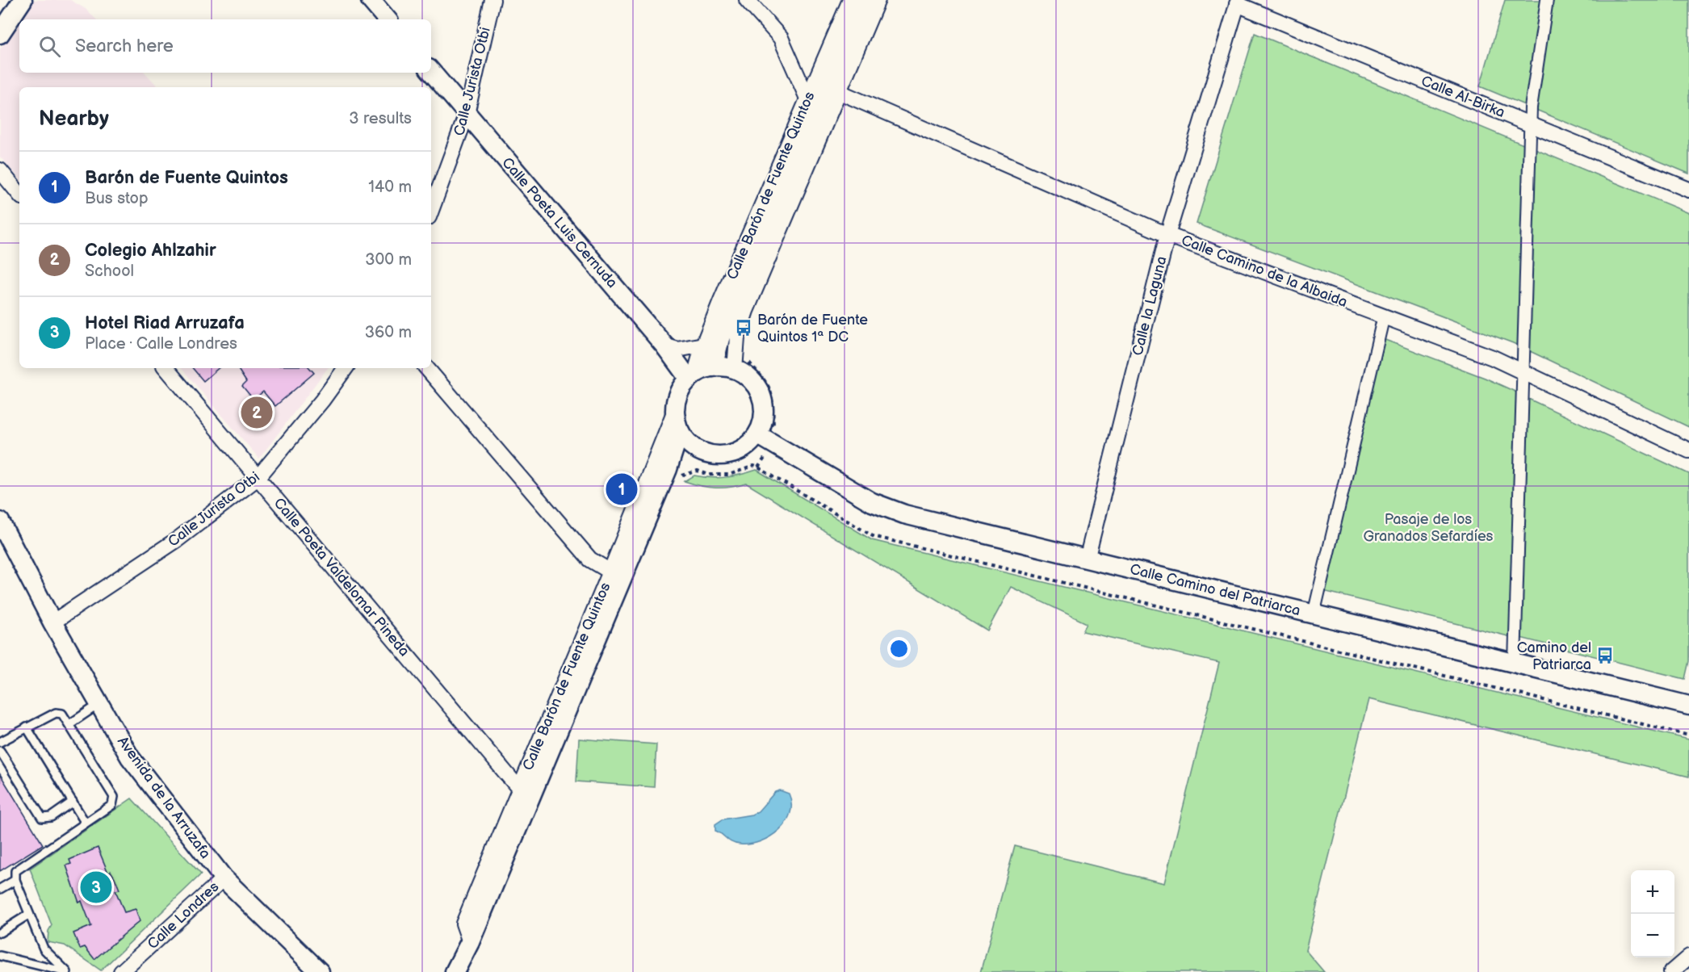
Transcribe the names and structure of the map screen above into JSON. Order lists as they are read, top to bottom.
{
  "streets": {
    "street": [
      "Calle Jurista Otbi",
      "Calle Al-Birka",
      "Calle Barón de Fuente Quintos",
      "Calle Poeta Luis Cernuda",
      "Calle Camino de la Albaida",
      "Calle la Laguna",
      "Calle Poeta Valdelomar Pineda",
      "Calle Camino del Patriarca",
      "Avenida de la Arruzafa",
      "Calle Londres"
    ]
  },
  "crossings": [
    ["Calle Jurista Otbi", "Calle Poeta Luis Cernuda"],
    ["Calle Jurista Otbi", "Calle Poeta Valdelomar Pineda"],
    ["Calle Jurista Otbi", "Avenida de la Arruzafa"],
    ["Calle Al-Birka", "Calle la Laguna"],
    ["Calle Barón de Fuente Quintos", "Calle Poeta Luis Cernuda"],
    ["Calle Barón de Fuente Quintos", "Calle Camino de la Albaida"],
    ["Calle Barón de Fuente Quintos", "Calle Poeta Valdelomar Pineda"],
    ["Calle Barón de Fuente Quintos", "Calle Camino del Patriarca"],
    ["Calle Poeta Luis Cernuda", "Calle Camino del Patriarca"],
    ["Calle Camino de la Albaida", "Calle la Laguna"],
    ["Calle la Laguna", "Calle Camino del Patriarca"],
    ["Avenida de la Arruzafa", "Calle Londres"]
  ],
  "parks": ["Pasaje de los Granados Sefardíes"],
  "places": {
    "bus stop": ["Barón de Fuente Quintos 1ª DC", "Camino del Patriarca"]
  },
  "page": {
    "search": "Search here",
    "heading": ["Nearby", "3 results"],
    "list": [
      {
        "mark": "1",
        "name": "Barón de Fuente Quintos",
        "note": "Bus stop",
        "value": "140 m"
      },
      {
        "mark": "2",
        "name": "Colegio Ahlzahir",
        "note": "School",
        "value": "300 m"
      },
      {
        "mark": "3",
        "name": "Hotel Riad Arruzafa",
        "note": "Place · Calle Londres",
        "value": "360 m"
      }
    ],
    "pins": ["2", "1", "3"],
    "map_buttons": ["+", "−"]
  }
}
